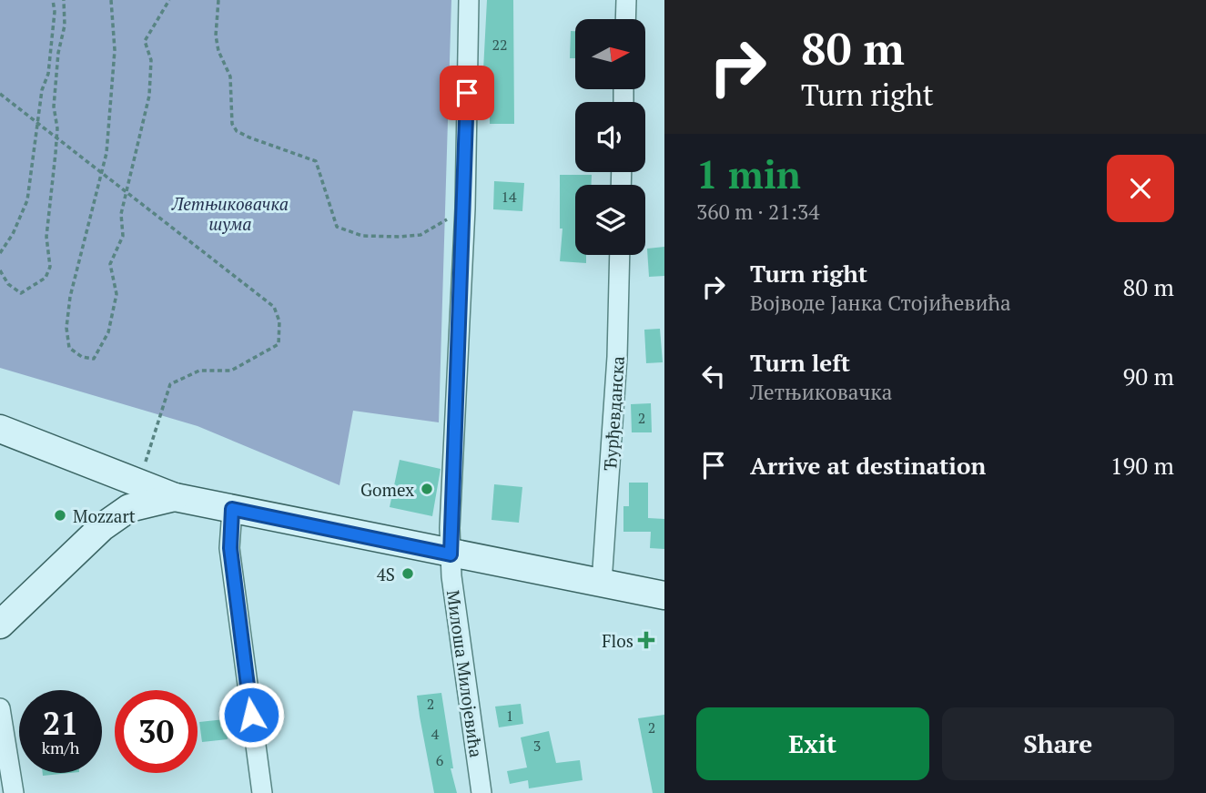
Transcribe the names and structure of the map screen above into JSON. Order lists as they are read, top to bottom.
{
  "streets": {
    "street": ["Ђурђевданска", "Милоша Милојевића"]
  },
  "parks": ["Летњиковачка шума"],
  "places": {
    "other": ["Gomex", "Mozzart", "4S"],
    "health": ["Flos"]
  },
  "house_numbers": [
    "22",
    "14",
    "2",
    "2",
    "1",
    "2",
    "4",
    "3",
    "6"
  ],
  "north": "right",
  "page": {
    "turn": ["80 m", "Turn right"],
    "heading": ["1 min", "360 m · 21:34"],
    "list": [
      {
        "name": "Turn right",
        "note": "Војводе Јанка Стојићевића",
        "value": "80 m"
      },
      {
        "name": "Turn left",
        "note": "Летњиковачка",
        "value": "90 m"
      },
      {
        "name": "Arrive at destination",
        "value": "190 m"
      }
    ],
    "speed": "21 km/h",
    "limit": "30",
    "buttons": ["Exit", "Share"]
  }
}
